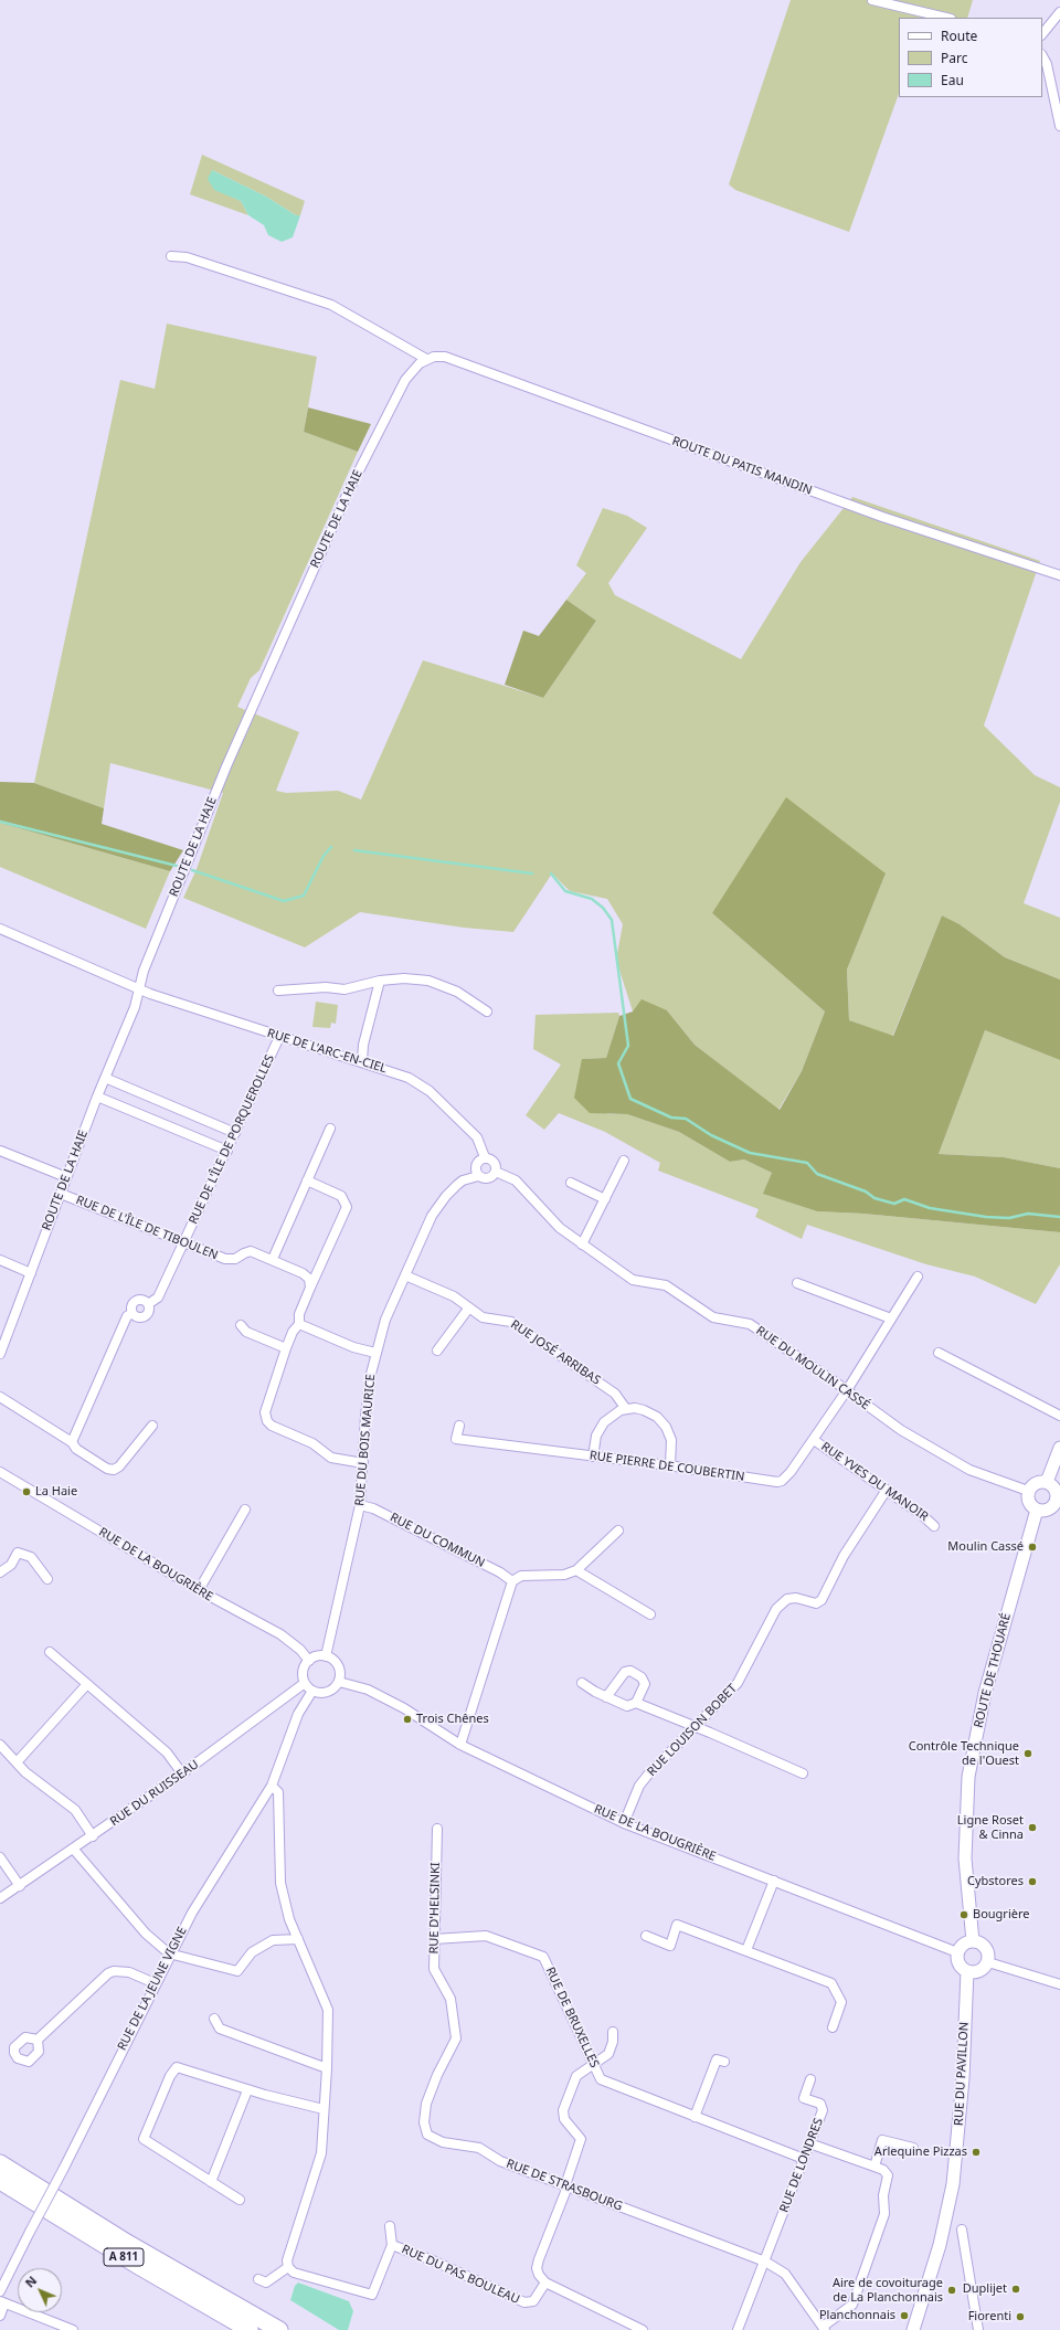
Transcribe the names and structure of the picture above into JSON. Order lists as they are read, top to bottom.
{
  "streets": {
    "highway": ["A 811"],
    "street": [
      "ROUTE DU PATIS MANDIN",
      "ROUTE DE LA HAIE",
      "RUE DE L'ARC-EN-CIEL",
      "RUE DE L'ÎLE DE PORQUEROLLES",
      "RUE DE L'ÎLE DE TIBOULEN",
      "RUE JOSÉ ARRIBAS",
      "RUE DU MOULIN CASSÉ",
      "RUE DU BOIS MAURICE",
      "RUE PIERRE DE COUBERTIN",
      "RUE YVES DU MANOIR",
      "RUE DU COMMUN",
      "RUE DE LA BOUGRIÈRE",
      "ROUTE DE THOUARÉ",
      "RUE LOUISON BOBET",
      "RUE DU RUISSEAU",
      "RUE D'HELSINKI",
      "RUE DE LA JEUNE VIGNE",
      "RUE DE BRUXELLES",
      "RUE DU PAVILLON",
      "RUE DE LONDRES",
      "RUE DE STRASBOURG",
      "RUE DU PAS BOULEAU"
    ]
  },
  "crossings": [
    ["ROUTE DU PATIS MANDIN", "ROUTE DE LA HAIE"],
    ["ROUTE DE LA HAIE", "RUE DE L'ARC-EN-CIEL"],
    ["ROUTE DE LA HAIE", "RUE DE L'ÎLE DE TIBOULEN"],
    ["RUE DE L'ARC-EN-CIEL", "RUE DE L'ÎLE DE PORQUEROLLES"],
    ["RUE DE L'ARC-EN-CIEL", "RUE DU MOULIN CASSÉ"],
    ["RUE DE L'ARC-EN-CIEL", "RUE DU BOIS MAURICE"],
    ["RUE DE L'ÎLE DE PORQUEROLLES", "RUE DE L'ÎLE DE TIBOULEN"],
    ["RUE JOSÉ ARRIBAS", "RUE DU BOIS MAURICE"],
    ["RUE DU MOULIN CASSÉ", "RUE DU BOIS MAURICE"],
    ["RUE DU MOULIN CASSÉ", "RUE PIERRE DE COUBERTIN"],
    ["RUE DU MOULIN CASSÉ", "ROUTE DE THOUARÉ"],
    ["RUE DU BOIS MAURICE", "RUE DU COMMUN"],
    ["RUE DU BOIS MAURICE", "RUE DE LA BOUGRIÈRE"],
    ["RUE DU BOIS MAURICE", "RUE DU RUISSEAU"],
    ["RUE DU BOIS MAURICE", "RUE DE LA JEUNE VIGNE"],
    ["RUE PIERRE DE COUBERTIN", "RUE YVES DU MANOIR"],
    ["RUE YVES DU MANOIR", "RUE LOUISON BOBET"],
    ["RUE DE LA BOUGRIÈRE", "ROUTE DE THOUARÉ"],
    ["RUE DE LA BOUGRIÈRE", "RUE LOUISON BOBET"],
    ["RUE DE LA BOUGRIÈRE", "RUE DU RUISSEAU"],
    ["RUE DE LA BOUGRIÈRE", "RUE DE LA JEUNE VIGNE"],
    ["RUE DE LA BOUGRIÈRE", "RUE DU PAVILLON"],
    ["ROUTE DE THOUARÉ", "RUE DU PAVILLON"],
    ["RUE DU RUISSEAU", "RUE DE LA JEUNE VIGNE"],
    ["RUE D'HELSINKI", "RUE DE BRUXELLES"],
    ["RUE D'HELSINKI", "RUE DE STRASBOURG"],
    ["RUE DE BRUXELLES", "RUE DE LONDRES"],
    ["RUE DE LONDRES", "RUE DE STRASBOURG"]
  ],
  "places": [
    "La Haie",
    "Moulin Cassé",
    "Trois Chênes",
    "Contrôle Technique de l'Ouest",
    "Ligne Roset & Cinna",
    "Cybstores",
    "Bougrière",
    "Arlequine Pizzas",
    "Duplijet",
    "Aire de covoiturage de La Planchonnais",
    "Planchonnais",
    "Fiorenti"
  ],
  "legend": ["Route", "Parc", "Eau"],
  "north": "top left"
}
